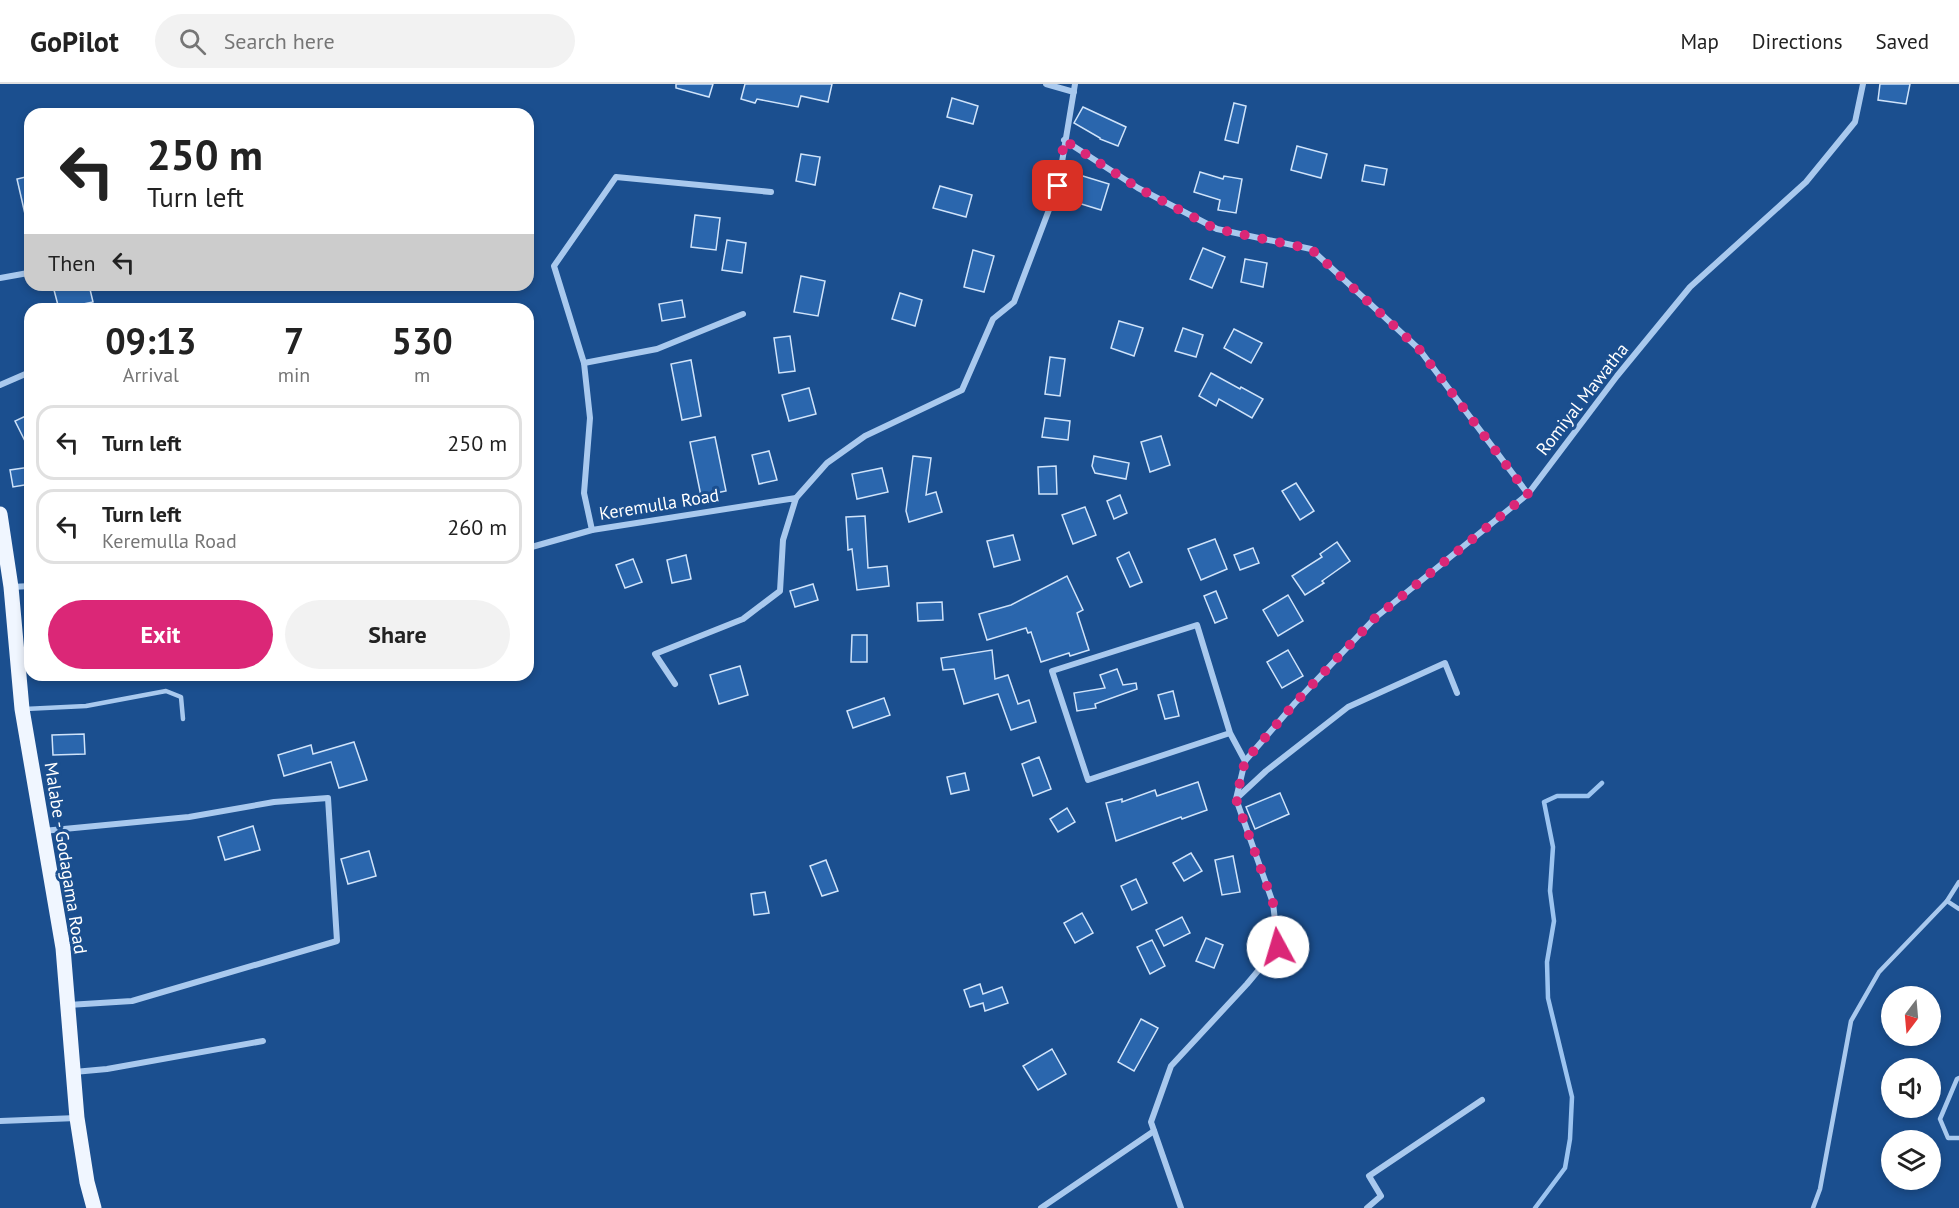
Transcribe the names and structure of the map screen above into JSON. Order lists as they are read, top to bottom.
{
  "streets": {
    "main road": ["Malabe - Godagama Road"],
    "street": ["Romiyal Mawatha", "Keremulla Road"]
  },
  "north": "bottom",
  "page": {
    "header": "GoPilot",
    "search": "Search here",
    "nav": ["Map", "Directions", "Saved"],
    "turn": ["250 m", "Turn left"],
    "then": "Then",
    "eta": [
      "09:13",
      "Arrival",
      "7",
      "min",
      "530",
      "m"
    ],
    "list": [
      {
        "name": "Turn left",
        "value": "250 m"
      },
      {
        "name": "Turn left",
        "note": "Keremulla Road",
        "value": "260 m"
      }
    ],
    "buttons": ["Exit", "Share"]
  }
}
